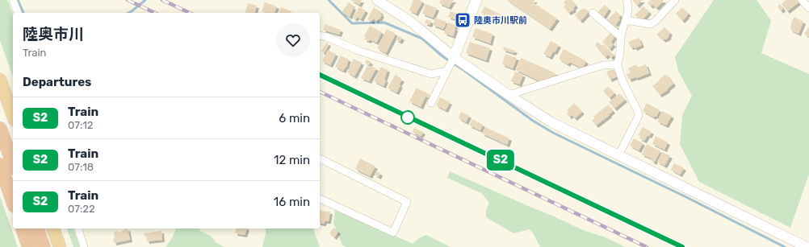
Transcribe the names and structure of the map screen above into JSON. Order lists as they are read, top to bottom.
{
  "places": {
    "bus stop": ["陸奥市川駅前"]
  },
  "page": {
    "on_map": "S2",
    "heading": [
      ["陸奥市川", "Train"],
      "Departures"
    ],
    "list": [
      {
        "mark": "S2",
        "name": "Train",
        "note": "07:12",
        "value": "6 min"
      },
      {
        "mark": "S2",
        "name": "Train",
        "note": "07:18",
        "value": "12 min"
      },
      {
        "mark": "S2",
        "name": "Train",
        "note": "07:22",
        "value": "16 min"
      }
    ]
  }
}
